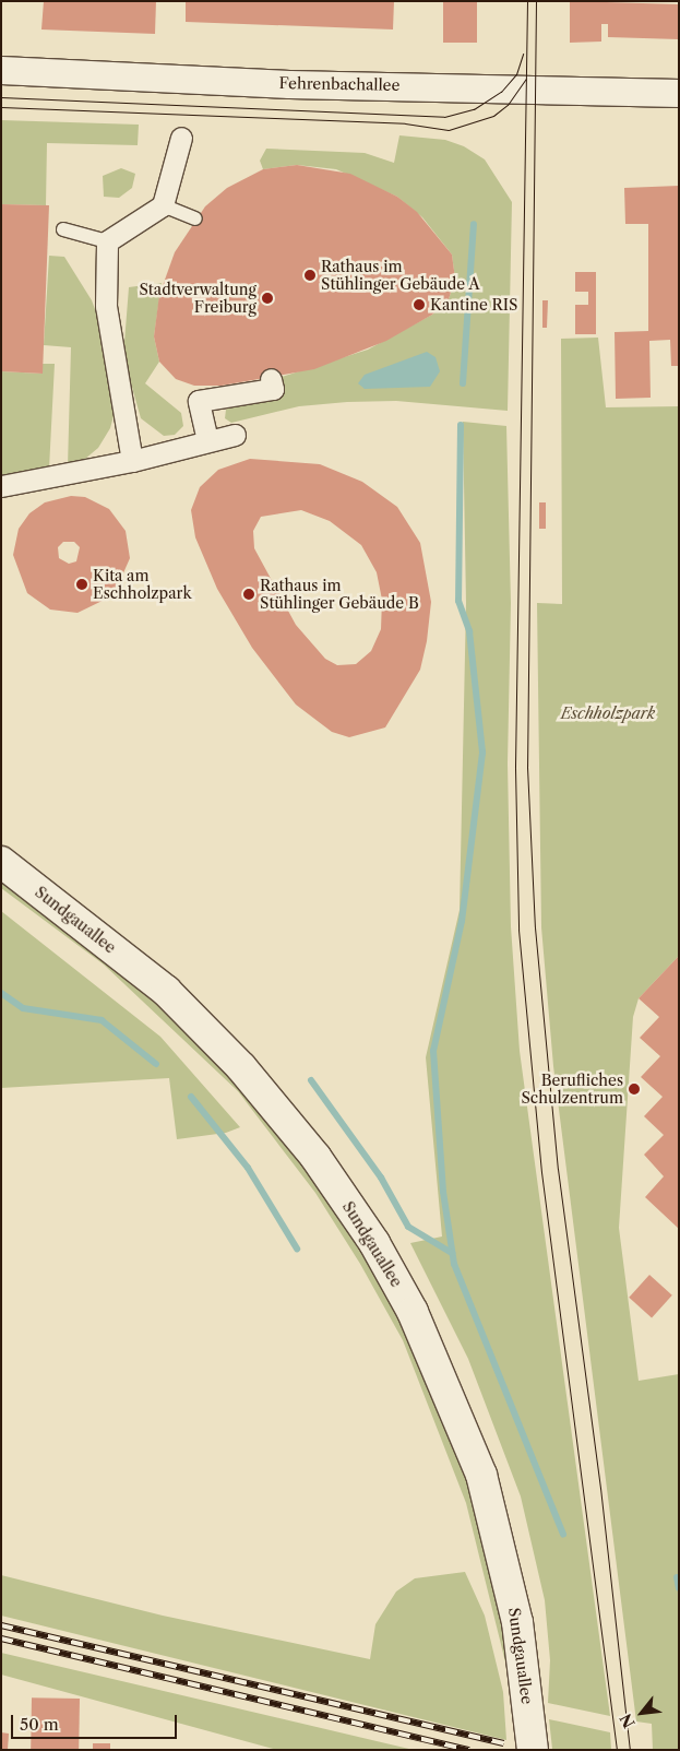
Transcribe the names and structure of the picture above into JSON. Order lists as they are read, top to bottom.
{
  "streets": {
    "street": ["Fehrenbachallee", "Sundgauallee"]
  },
  "parks": ["Eschholzpark"],
  "places": [
    "Rathaus im Stühlinger Gebäude A",
    "Stadtverwaltung Freiburg",
    "Kantine RIS",
    "Kita am Eschholzpark",
    "Rathaus im Stühlinger Gebäude B",
    "Berufliches Schulzentrum"
  ],
  "scale_bar": "50 m",
  "north": "bottom left"
}
